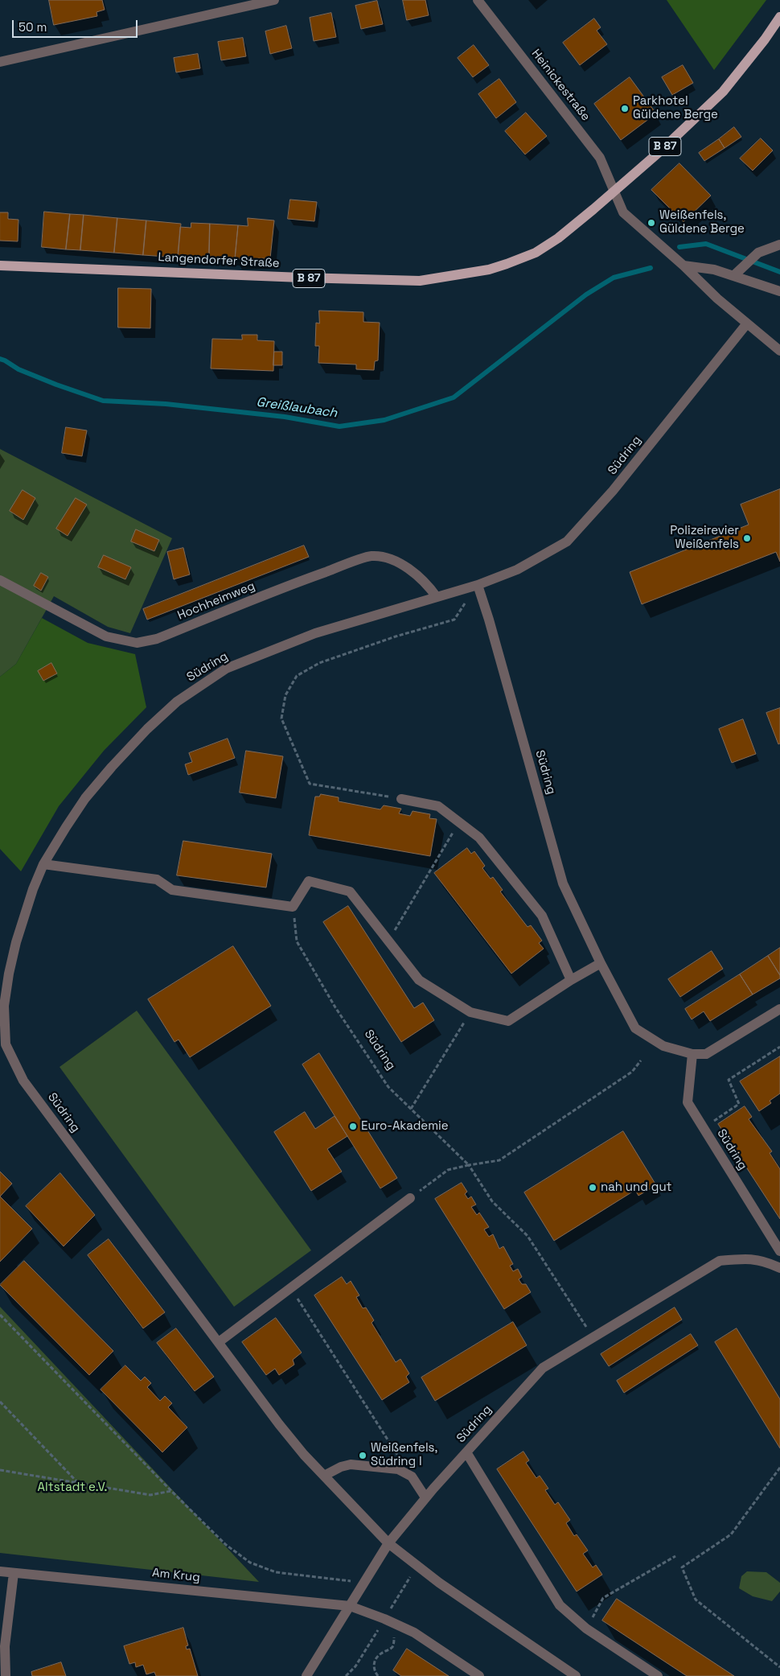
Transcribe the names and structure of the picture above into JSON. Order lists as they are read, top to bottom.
{
  "streets": {
    "main road": ["B 87", "Langendorfer Straße"],
    "street": [
      "Heinickestraße",
      "Südring",
      "Hochheimweg",
      "Am Krug"
    ]
  },
  "crossings": [
    ["Heinickestraße", "B 87"],
    ["Heinickestraße", "Langendorfer Straße"],
    ["B 87", "Langendorfer Straße"],
    ["Südring", "Hochheimweg"],
    ["Südring", "Am Krug"]
  ],
  "water": ["Greißlaubach"],
  "parks": ["Altstadt e.V."],
  "places": [
    "Parkhotel Güldene Berge",
    "Weißenfels, Güldene Berge",
    "Polizeirevier Weißenfels",
    "Euro-Akademie",
    "nah und gut",
    "Weißenfels, Südring I"
  ],
  "scale_bar": "50 m"
}
